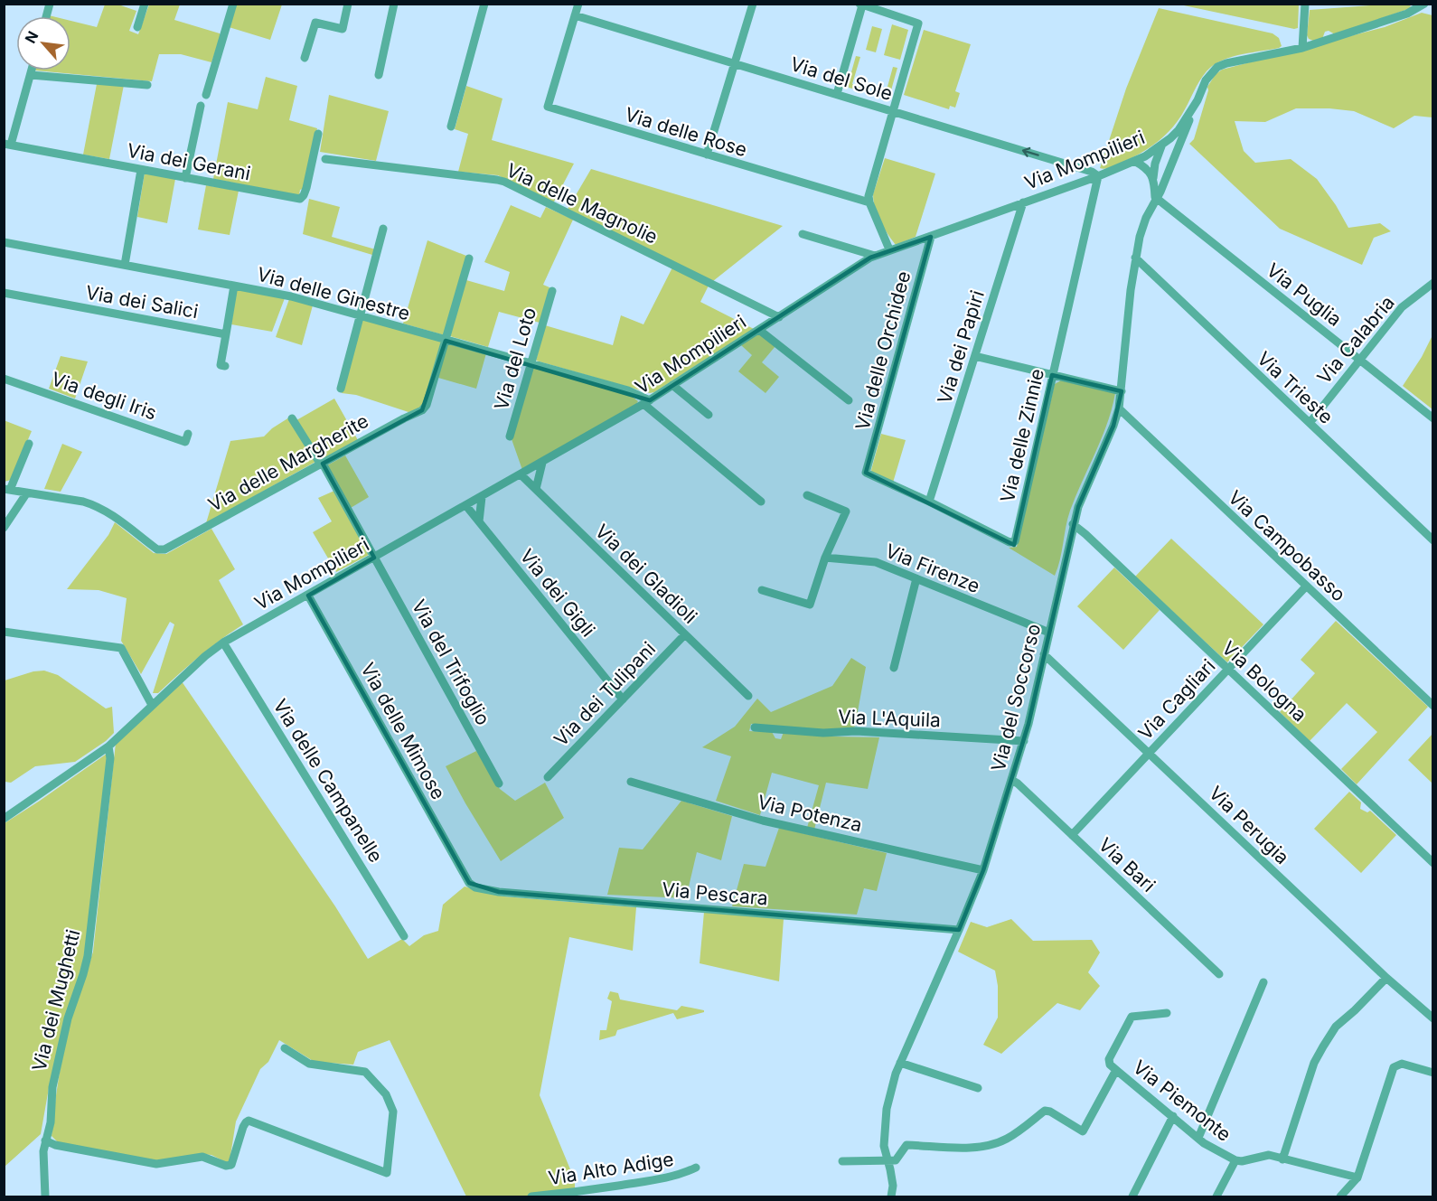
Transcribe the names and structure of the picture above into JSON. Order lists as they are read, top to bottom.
{
  "streets": {
    "street": [
      "Via del Sole",
      "Via delle Rose",
      "Via Mompilieri",
      "Via dei Gerani",
      "Via delle Magnolie",
      "Via delle Ginestre",
      "Via Puglia",
      "Via dei Salici",
      "Via Calabria",
      "Via dei Papiri",
      "Via delle Orchidee",
      "Via del Loto",
      "Via Trieste",
      "Via degli Iris",
      "Via delle Zinnie",
      "Via delle Margherite",
      "Via Campobasso",
      "Via Firenze",
      "Via dei Gladioli",
      "Via dei Gigli",
      "Via del Trifoglio",
      "Via Bologna",
      "Via dei Tulipani",
      "Via del Soccorso",
      "Via Cagliari",
      "Via L'Aquila",
      "Via delle Mimose",
      "Via delle Campanelle",
      "Via Potenza",
      "Via Perugia",
      "Via Bari",
      "Via Pescara",
      "Via dei Mughetti",
      "Via Piemonte",
      "Via Alto Adige"
    ]
  },
  "crossings": [
    ["Via del Sole", "Via delle Rose"],
    ["Via del Sole", "Via Mompilieri"],
    ["Via del Sole", "Via delle Zinnie"],
    ["Via Mompilieri", "Via delle Magnolie"],
    ["Via Mompilieri", "Via delle Ginestre"],
    ["Via Mompilieri", "Via dei Papiri"],
    ["Via Mompilieri", "Via delle Orchidee"],
    ["Via Mompilieri", "Via delle Zinnie"],
    ["Via Mompilieri", "Via dei Gladioli"],
    ["Via Mompilieri", "Via dei Gigli"],
    ["Via Mompilieri", "Via del Trifoglio"],
    ["Via Mompilieri", "Via del Soccorso"],
    ["Via Mompilieri", "Via delle Mimose"],
    ["Via Mompilieri", "Via delle Campanelle"],
    ["Via Mompilieri", "Via dei Mughetti"],
    ["Via delle Ginestre", "Via del Loto"],
    ["Via delle Ginestre", "Via delle Margherite"],
    ["Via Puglia", "Via Calabria"],
    ["Via Puglia", "Via del Soccorso"],
    ["Via Calabria", "Via Trieste"],
    ["Via dei Papiri", "Via delle Zinnie"],
    ["Via delle Orchidee", "Via delle Zinnie"],
    ["Via Trieste", "Via del Soccorso"],
    ["Via delle Margherite", "Via del Trifoglio"],
    ["Via Campobasso", "Via del Soccorso"],
    ["Via Campobasso", "Via Cagliari"],
    ["Via Firenze", "Via del Soccorso"],
    ["Via dei Gladioli", "Via dei Tulipani"],
    ["Via dei Gigli", "Via dei Tulipani"],
    ["Via Bologna", "Via del Soccorso"],
    ["Via Bologna", "Via Cagliari"],
    ["Via del Soccorso", "Via L'Aquila"],
    ["Via del Soccorso", "Via Potenza"],
    ["Via del Soccorso", "Via Perugia"],
    ["Via del Soccorso", "Via Bari"],
    ["Via del Soccorso", "Via Pescara"],
    ["Via del Soccorso", "Via Piemonte"],
    ["Via Cagliari", "Via Perugia"],
    ["Via Cagliari", "Via Bari"],
    ["Via delle Mimose", "Via Pescara"]
  ],
  "one_way": ["Via del Sole"],
  "north": "top left"
}
